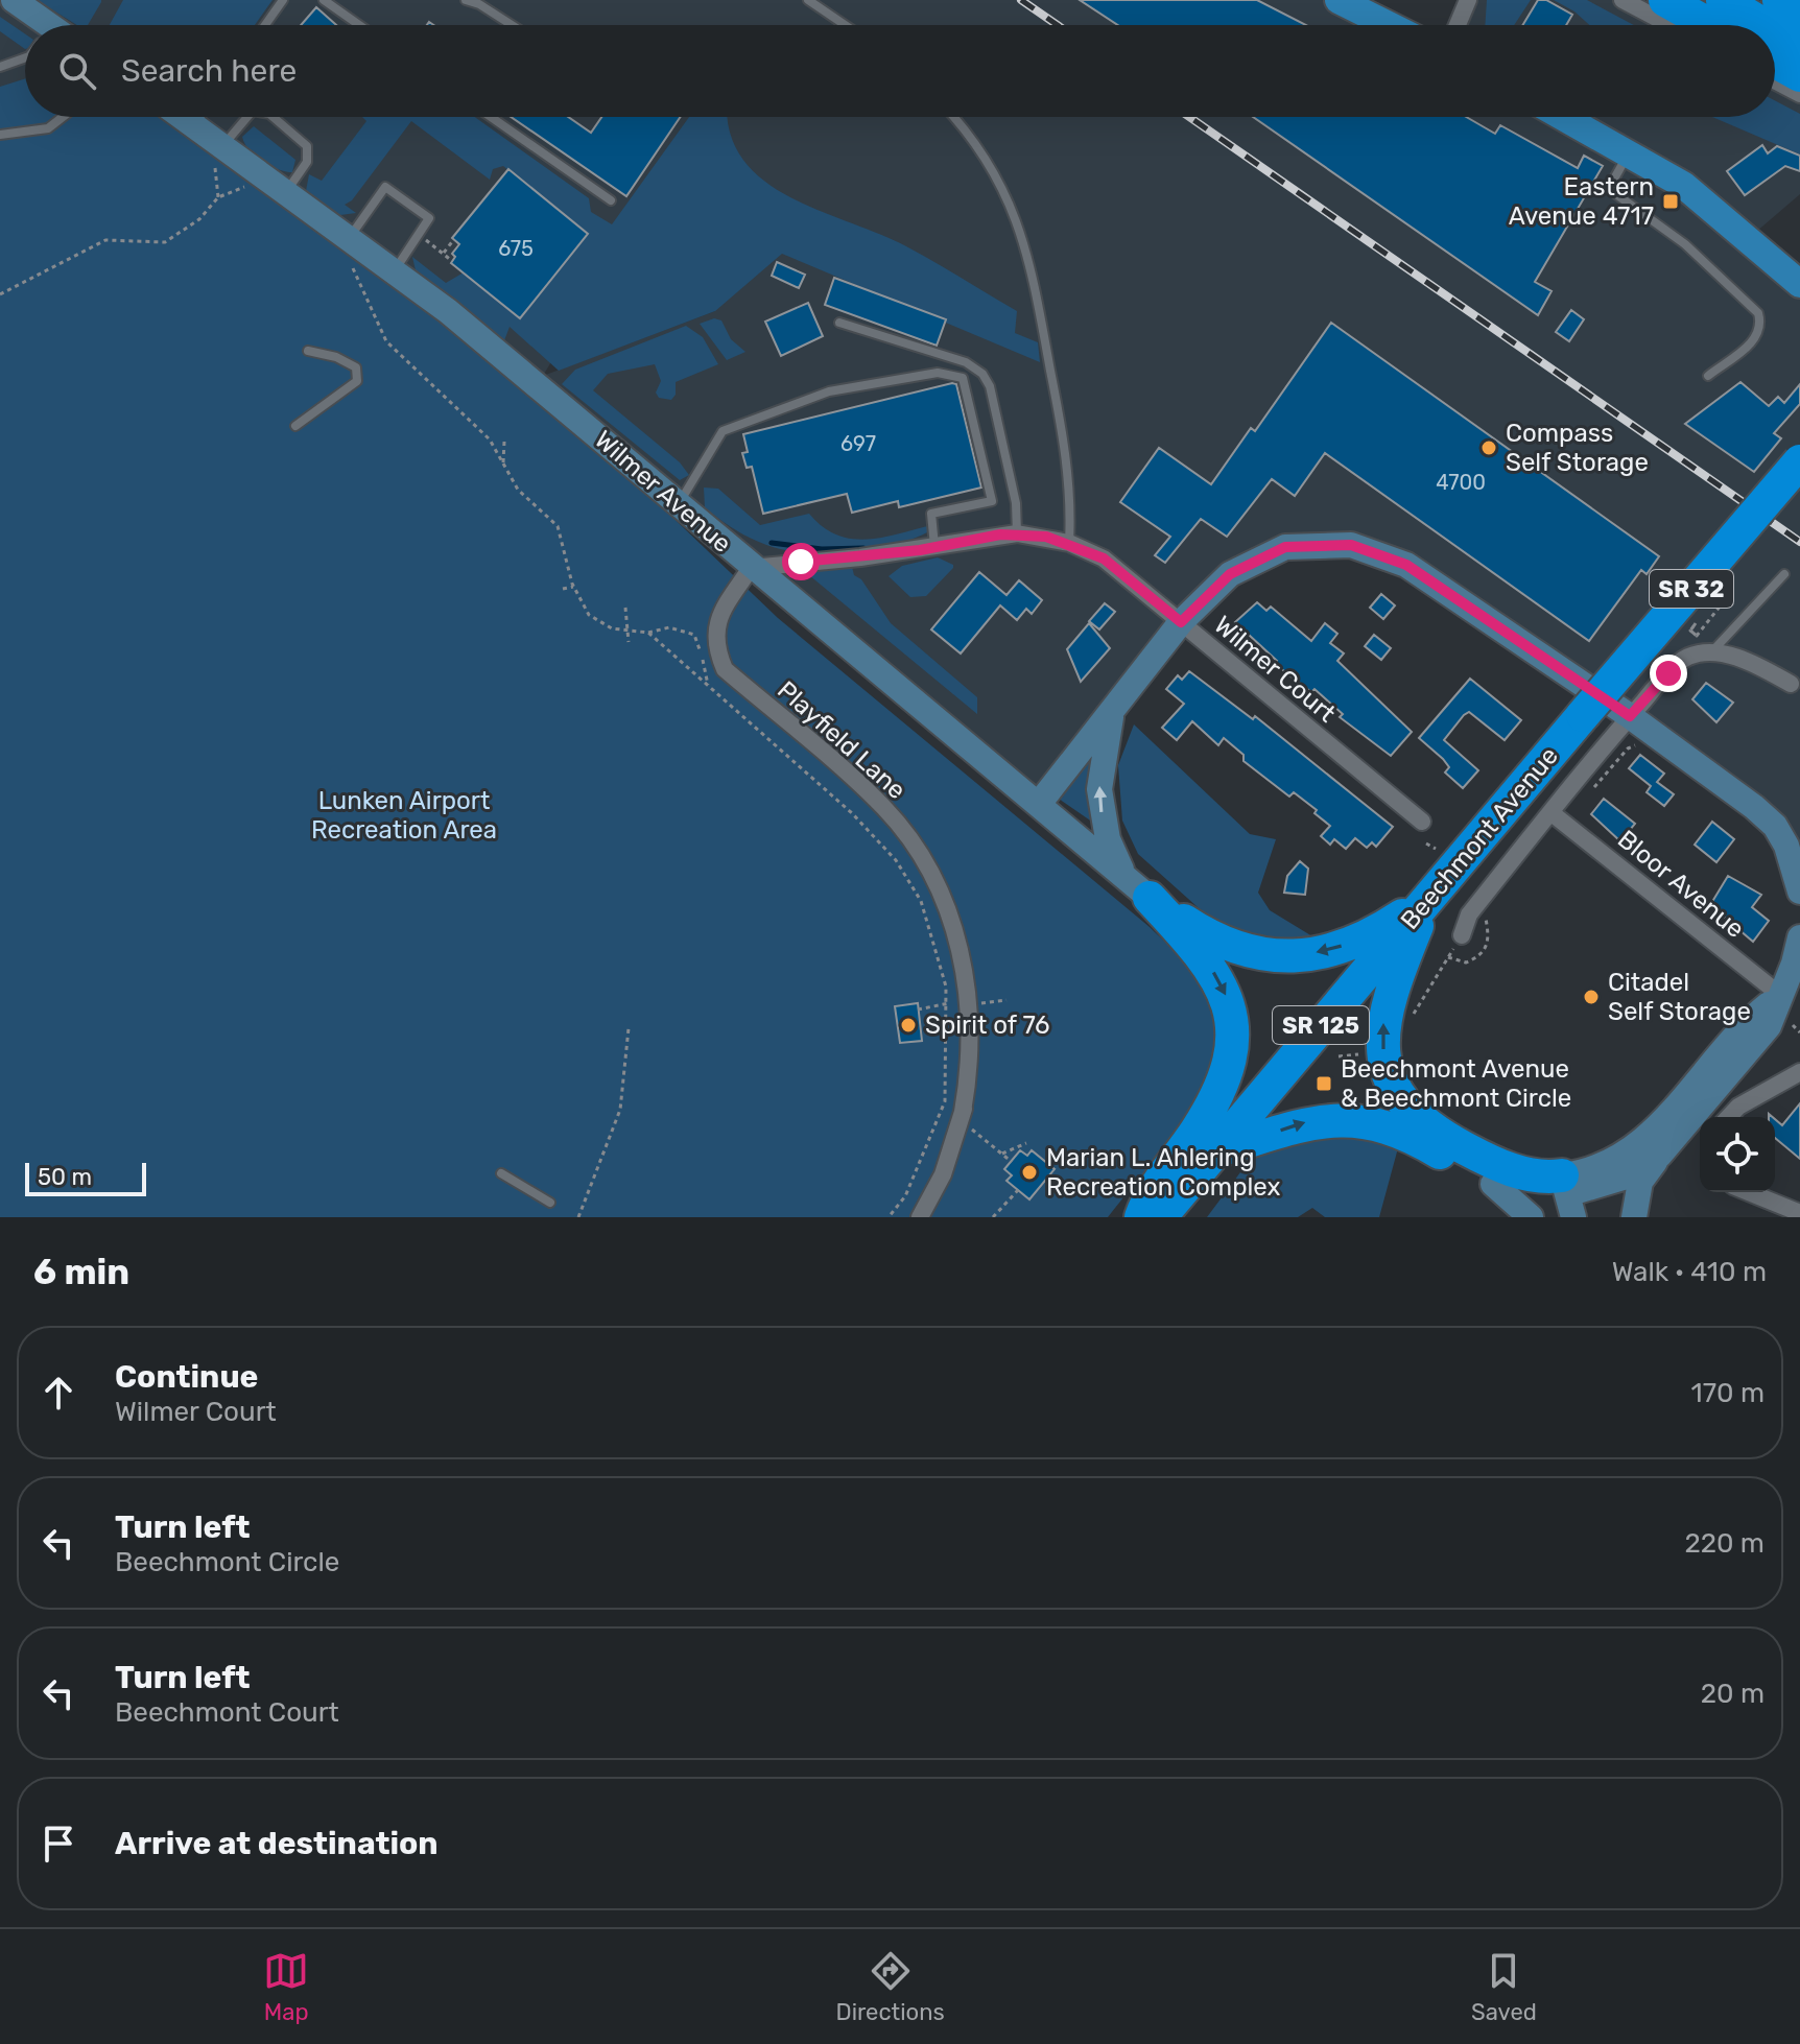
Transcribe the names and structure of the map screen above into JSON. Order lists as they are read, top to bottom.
{
  "streets": {
    "highway": ["SR 32", "Beechmont Avenue", "SR 125"],
    "street": [
      "Wilmer Avenue",
      "Wilmer Court",
      "Playfield Lane",
      "Bloor Avenue"
    ]
  },
  "crossings": [
    ["Wilmer Avenue", "Wilmer Court"],
    ["Wilmer Avenue", "Playfield Lane"],
    ["Wilmer Court", "Playfield Lane"]
  ],
  "parks": ["Lunken Airport Recreation Area"],
  "places": {
    "transit": ["Eastern Avenue 4717", "Beechmont Avenue & Beechmont Circle"],
    "other": [
      "Compass Self Storage",
      "Citadel Self Storage",
      "Spirit of 76",
      "Marian L. Ahlering Recreation Complex"
    ]
  },
  "house_numbers": ["675", "697", "4700"],
  "scale_bar": "50 m",
  "page": {
    "search": "Search here",
    "scale": "50 m",
    "heading": ["6 min", "Walk · 410 m"],
    "list": [
      ["Continue", "Wilmer Court", "170 m"],
      ["Turn left", "Beechmont Circle", "220 m"],
      ["Turn left", "Beechmont Court", "20 m"],
      "Arrive at destination"
    ],
    "nav": ["Map", "Directions", "Saved"]
  }
}
